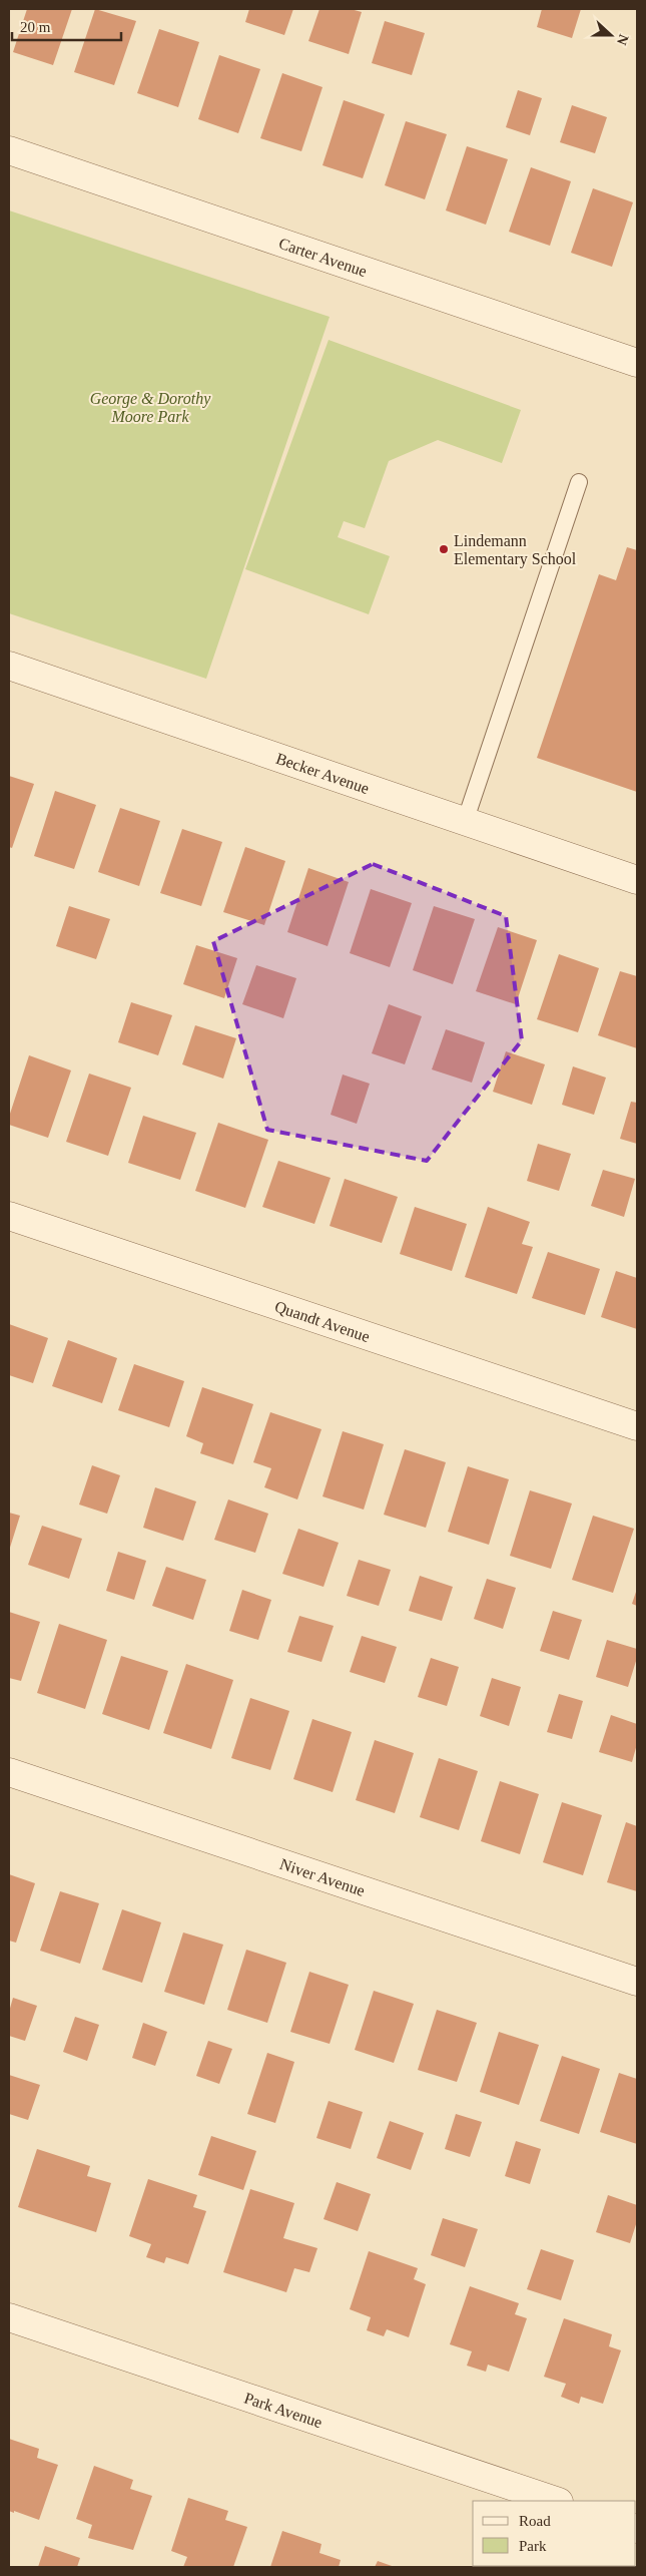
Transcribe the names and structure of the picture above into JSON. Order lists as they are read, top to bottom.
{
  "streets": {
    "street": [
      "Carter Avenue",
      "Becker Avenue",
      "Quandt Avenue",
      "Niver Avenue",
      "Park Avenue"
    ]
  },
  "parks": ["George & Dorothy Moore Park"],
  "places": ["Lindemann Elementary School"],
  "legend": ["Road", "Park"],
  "scale_bar": "20 m",
  "north": "right"
}
